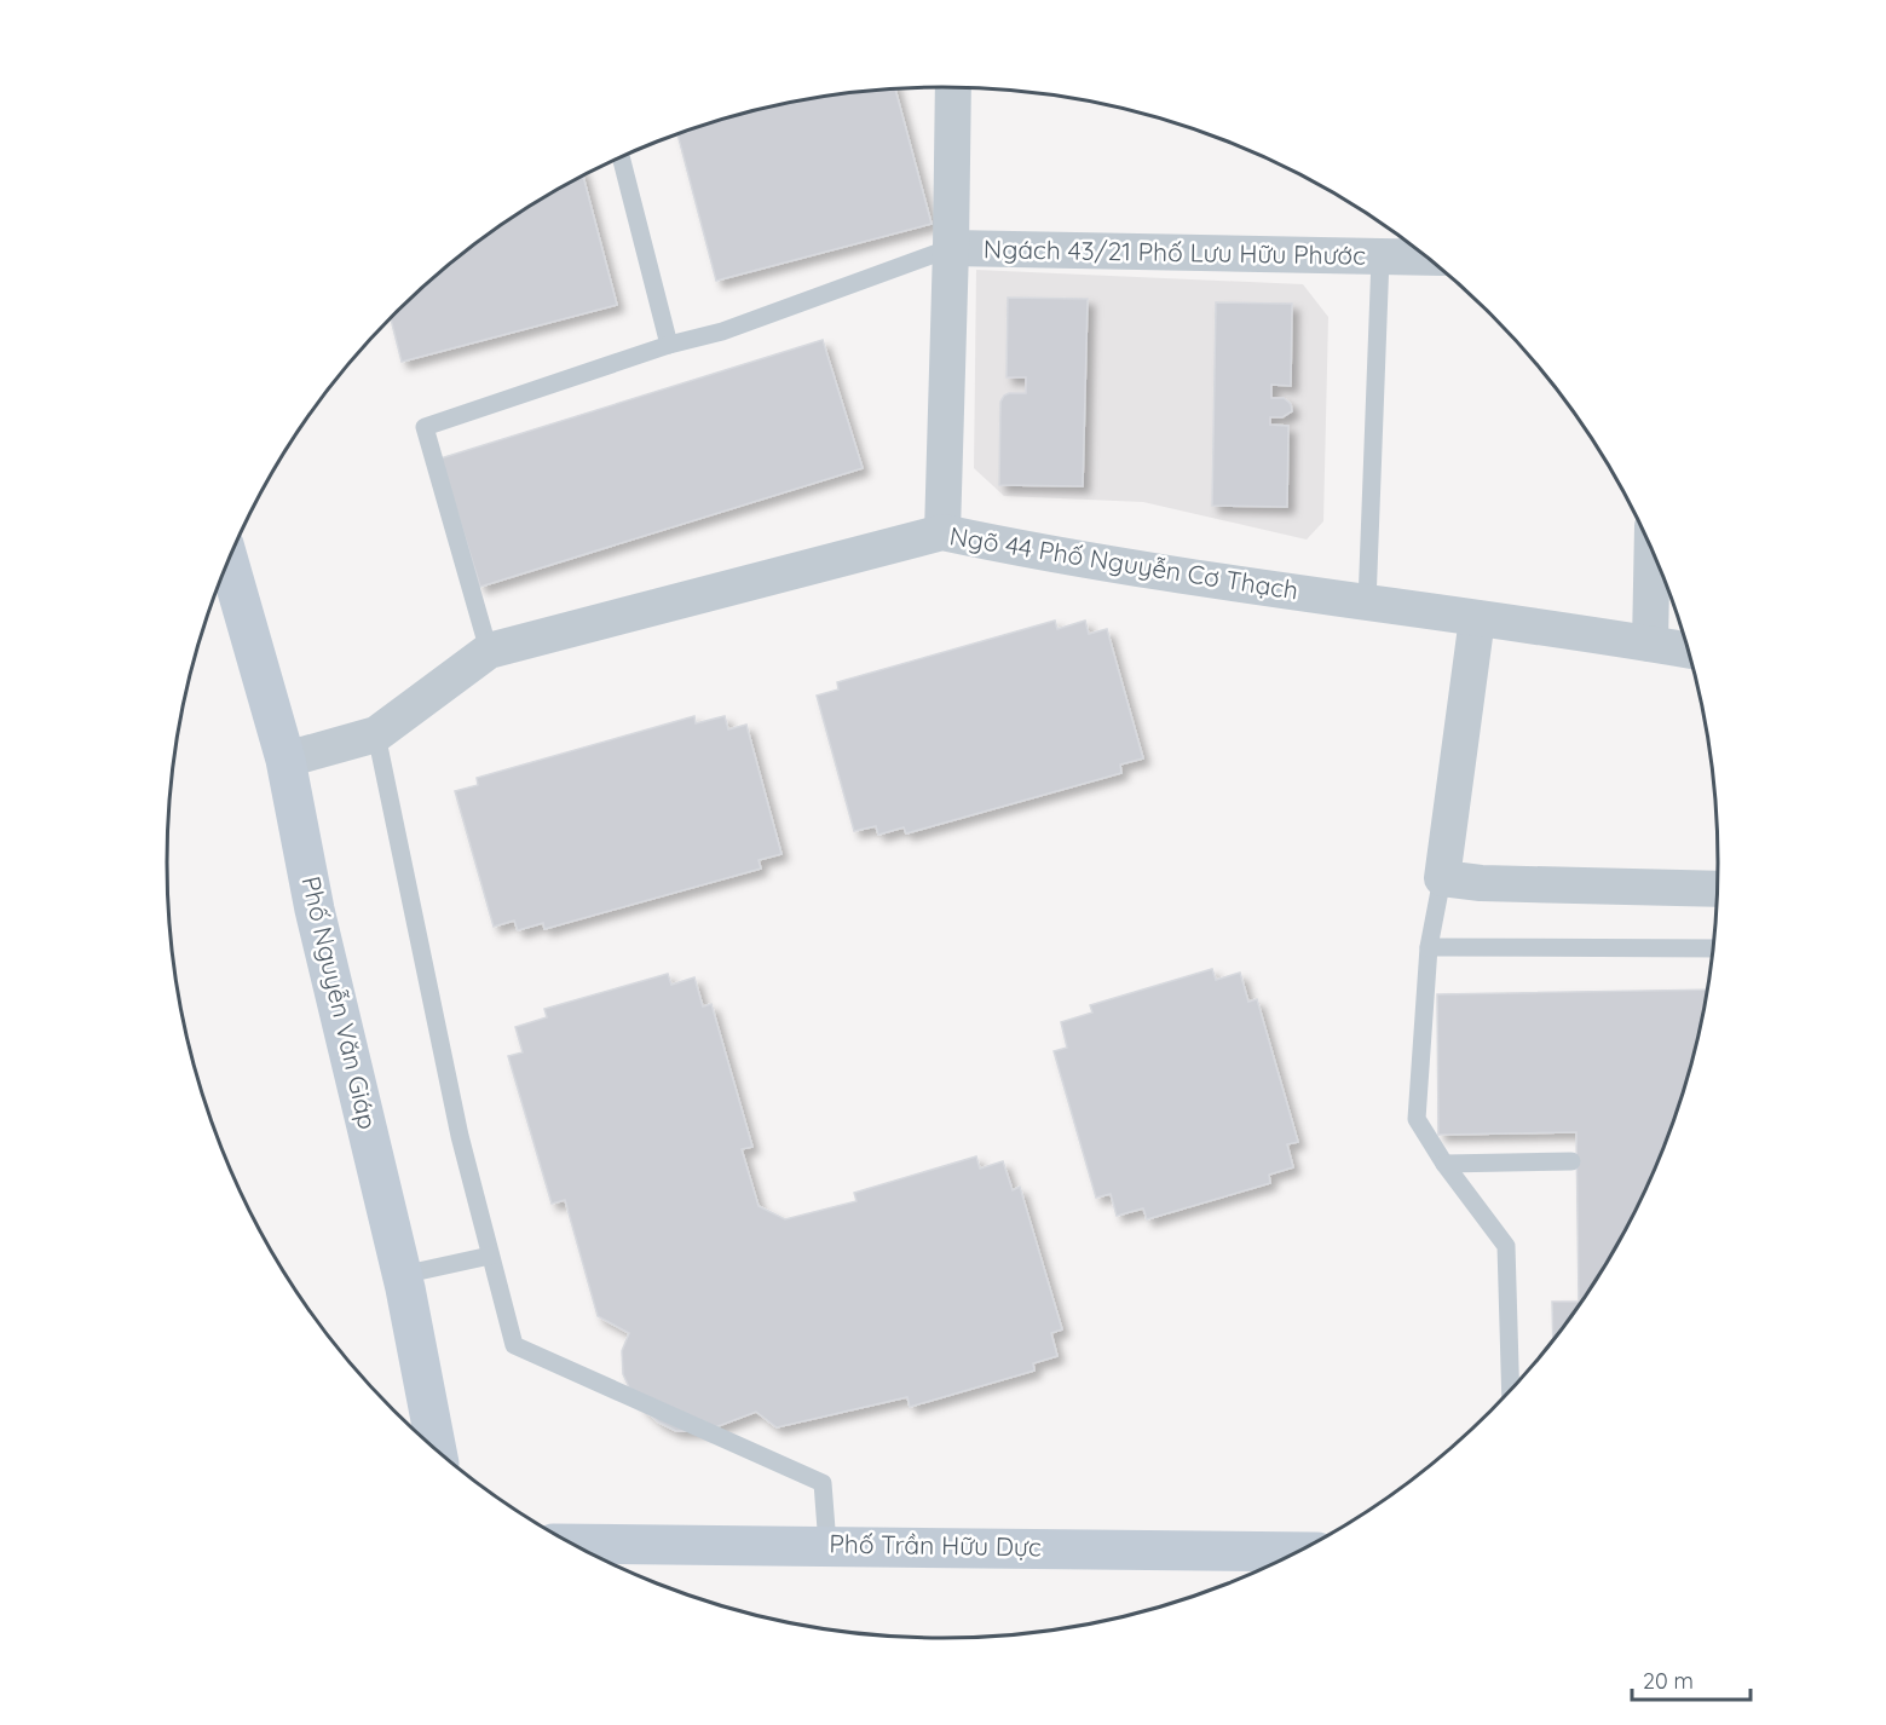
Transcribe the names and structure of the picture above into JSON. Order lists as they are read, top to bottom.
{
  "streets": {
    "street": [
      "Ngách 43/21 Phố Lưu Hữu Phước",
      "Ngõ 44 Phố Nguyễn Cơ Thạch",
      "Phố Nguyễn Văn Giáp",
      "Phố Trần Hữu Dực"
    ]
  },
  "crossings": [
    ["Ngõ 44 Phố Nguyễn Cơ Thạch", "Phố Nguyễn Văn Giáp"]
  ],
  "scale_bar": "20 m"
}
